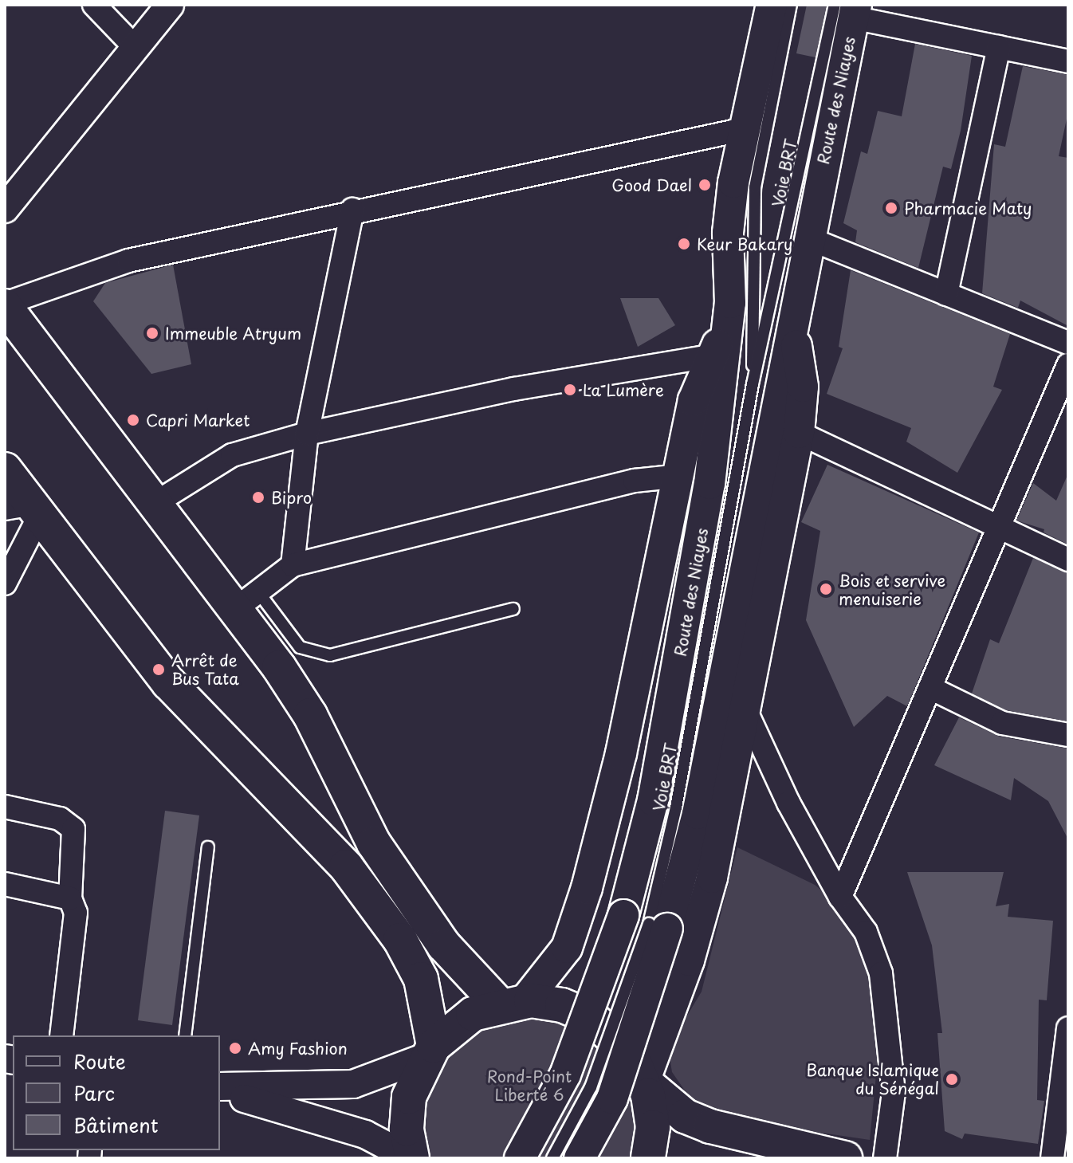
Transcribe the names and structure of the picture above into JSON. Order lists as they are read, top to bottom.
{
  "streets": {
    "main road": ["Route des Niayes"],
    "lane": ["Voie BRT"]
  },
  "crossings": [
    ["Route des Niayes", "Voie BRT"]
  ],
  "parks": ["Rond-Point Liberté 6"],
  "places": [
    "Good Dael",
    "Pharmacie Maty",
    "Keur Bakary",
    "Immeuble Atryum",
    "La Lumère",
    "Capri Market",
    "Bipro",
    "Bois et servive menuiserie",
    "Arrêt de Bus Tata",
    "Amy Fashion",
    "Banque Islamique du Sénégal"
  ],
  "legend": ["Route", "Parc", "Bâtiment"]
}
